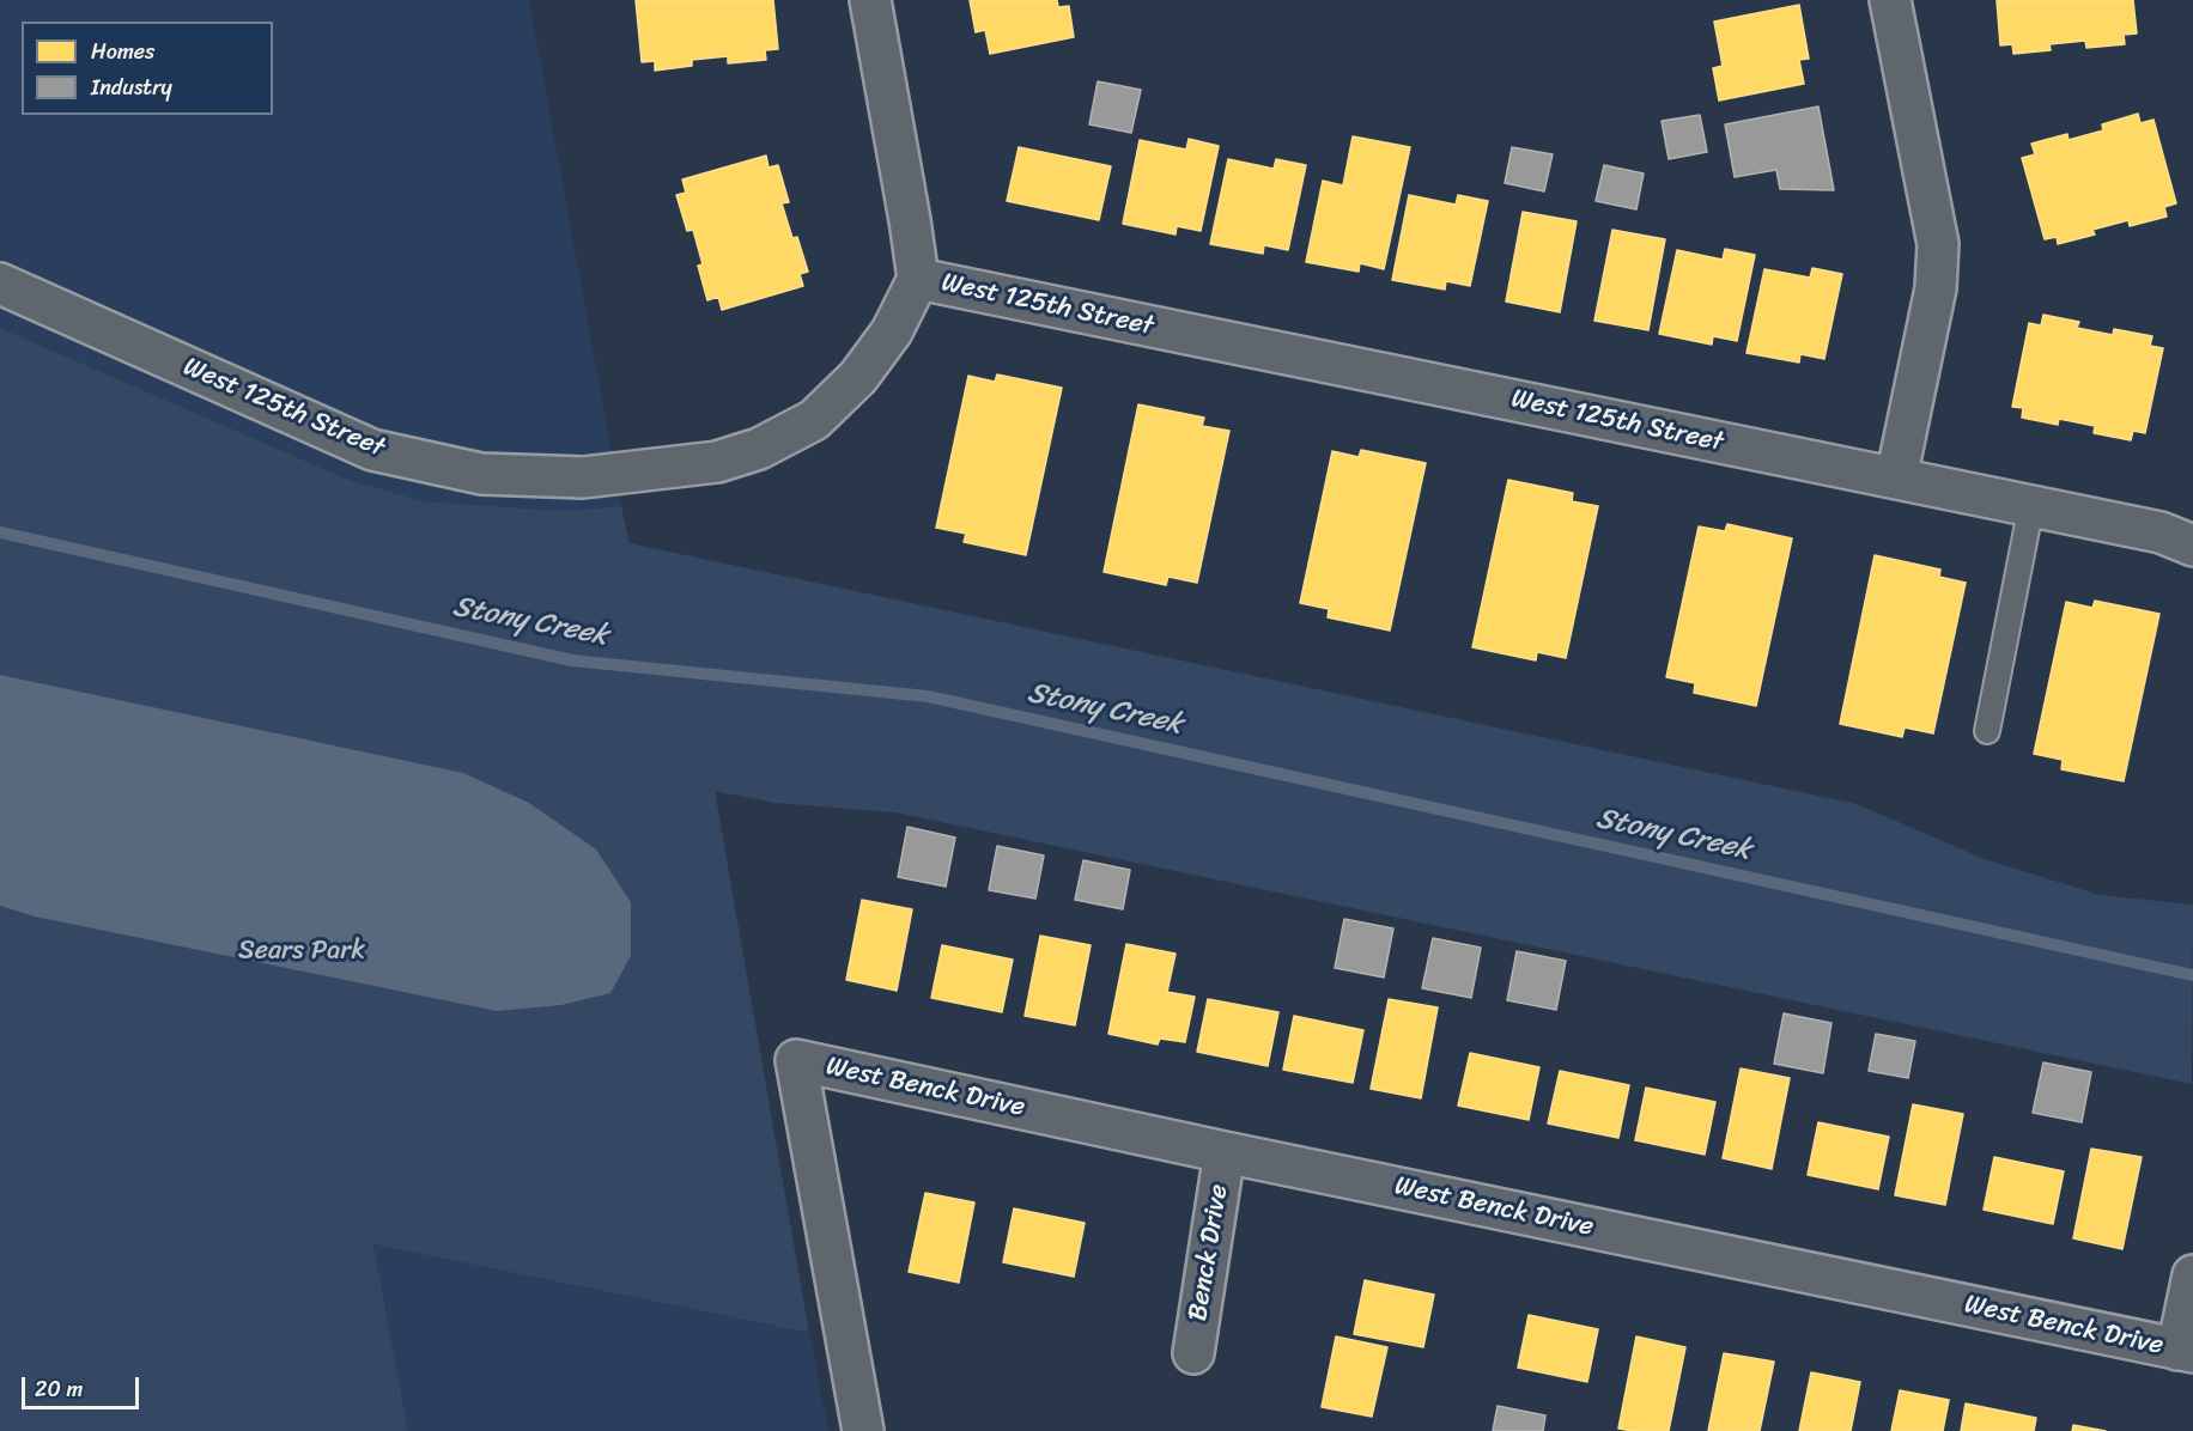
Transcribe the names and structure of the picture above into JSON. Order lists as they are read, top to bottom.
{
  "streets": {
    "street": ["West 125th Street", "West Benck Drive", "Benck Drive"]
  },
  "crossings": [
    ["West Benck Drive", "Benck Drive"]
  ],
  "water": ["Stony Creek"],
  "parks": ["Sears Park"],
  "legend": ["Homes", "Industry"],
  "scale_bar": "20 m"
}
